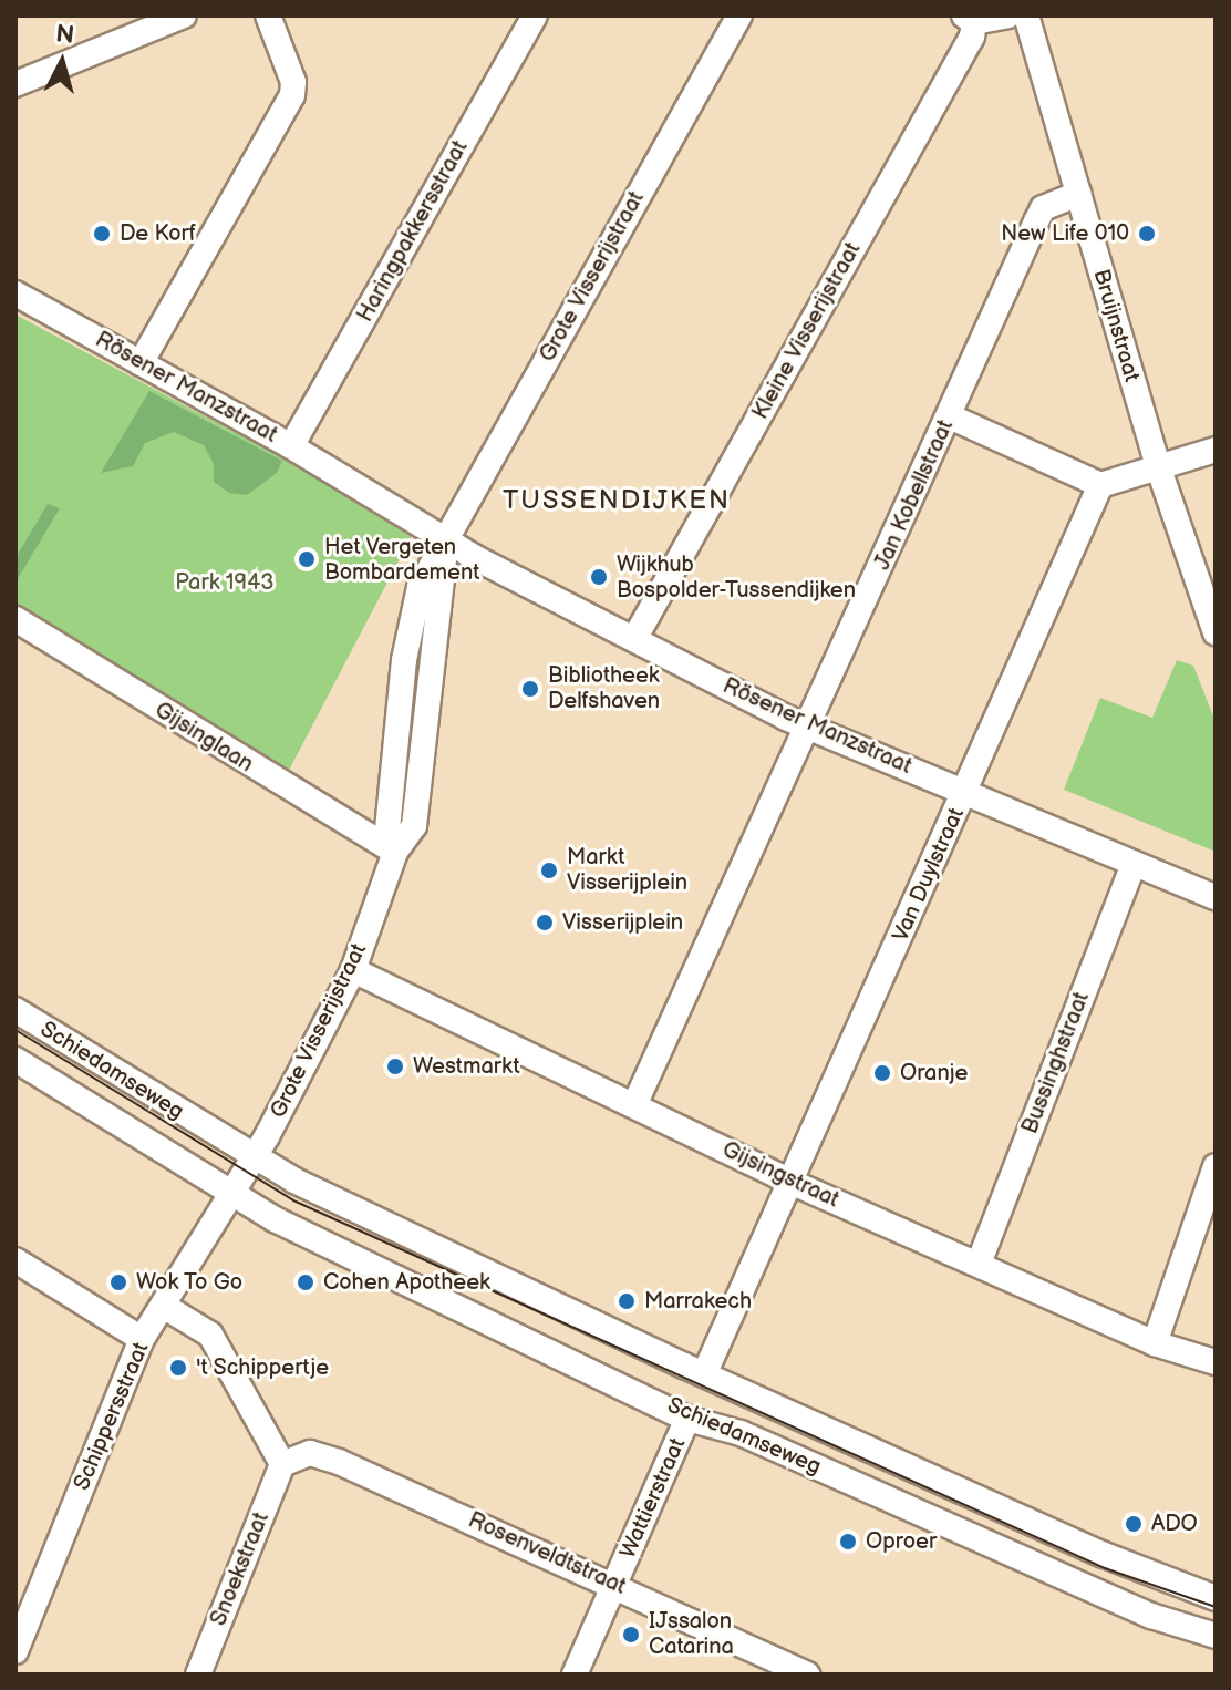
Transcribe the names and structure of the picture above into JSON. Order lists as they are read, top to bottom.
{
  "streets": {
    "street": [
      "Haringpakkersstraat",
      "Grote Visserijstraat",
      "Bruijnstraat",
      "Kleine Visserijstraat",
      "Rösener Manzstraat",
      "Jan Kobellstraat",
      "Gijsinglaan",
      "Van Duylstraat",
      "Bussinghstraat",
      "Schiedamseweg",
      "Gijsingstraat",
      "Schippersstraat",
      "Wattierstraat",
      "Rosenveldtstraat",
      "Snoekstraat"
    ]
  },
  "crossings": [
    ["Haringpakkersstraat", "Rösener Manzstraat"],
    ["Grote Visserijstraat", "Rösener Manzstraat"],
    ["Grote Visserijstraat", "Gijsinglaan"],
    ["Grote Visserijstraat", "Schiedamseweg"],
    ["Grote Visserijstraat", "Gijsingstraat"],
    ["Bruijnstraat", "Jan Kobellstraat"],
    ["Kleine Visserijstraat", "Rösener Manzstraat"],
    ["Rösener Manzstraat", "Jan Kobellstraat"],
    ["Rösener Manzstraat", "Van Duylstraat"],
    ["Rösener Manzstraat", "Bussinghstraat"],
    ["Jan Kobellstraat", "Gijsingstraat"],
    ["Van Duylstraat", "Schiedamseweg"],
    ["Van Duylstraat", "Gijsingstraat"],
    ["Bussinghstraat", "Gijsingstraat"],
    ["Schiedamseweg", "Schippersstraat"],
    ["Schiedamseweg", "Wattierstraat"],
    ["Wattierstraat", "Rosenveldtstraat"],
    ["Rosenveldtstraat", "Snoekstraat"]
  ],
  "districts": ["TUSSENDIJKEN"],
  "parks": ["Park 1943"],
  "places": [
    "De Korf",
    "New Life 010",
    "Het Vergeten Bombardement",
    "Wijkhub Bospolder-Tussendijken",
    "Bibliotheek Delfshaven",
    "Markt Visserijplein",
    "Visserijplein",
    "Westmarkt",
    "Oranje",
    "Wok To Go",
    "Cohen Apotheek",
    "Marrakech",
    "'t Schippertje",
    "ADO",
    "Oproer",
    "IJssalon Catarina"
  ],
  "north": "top"
}
